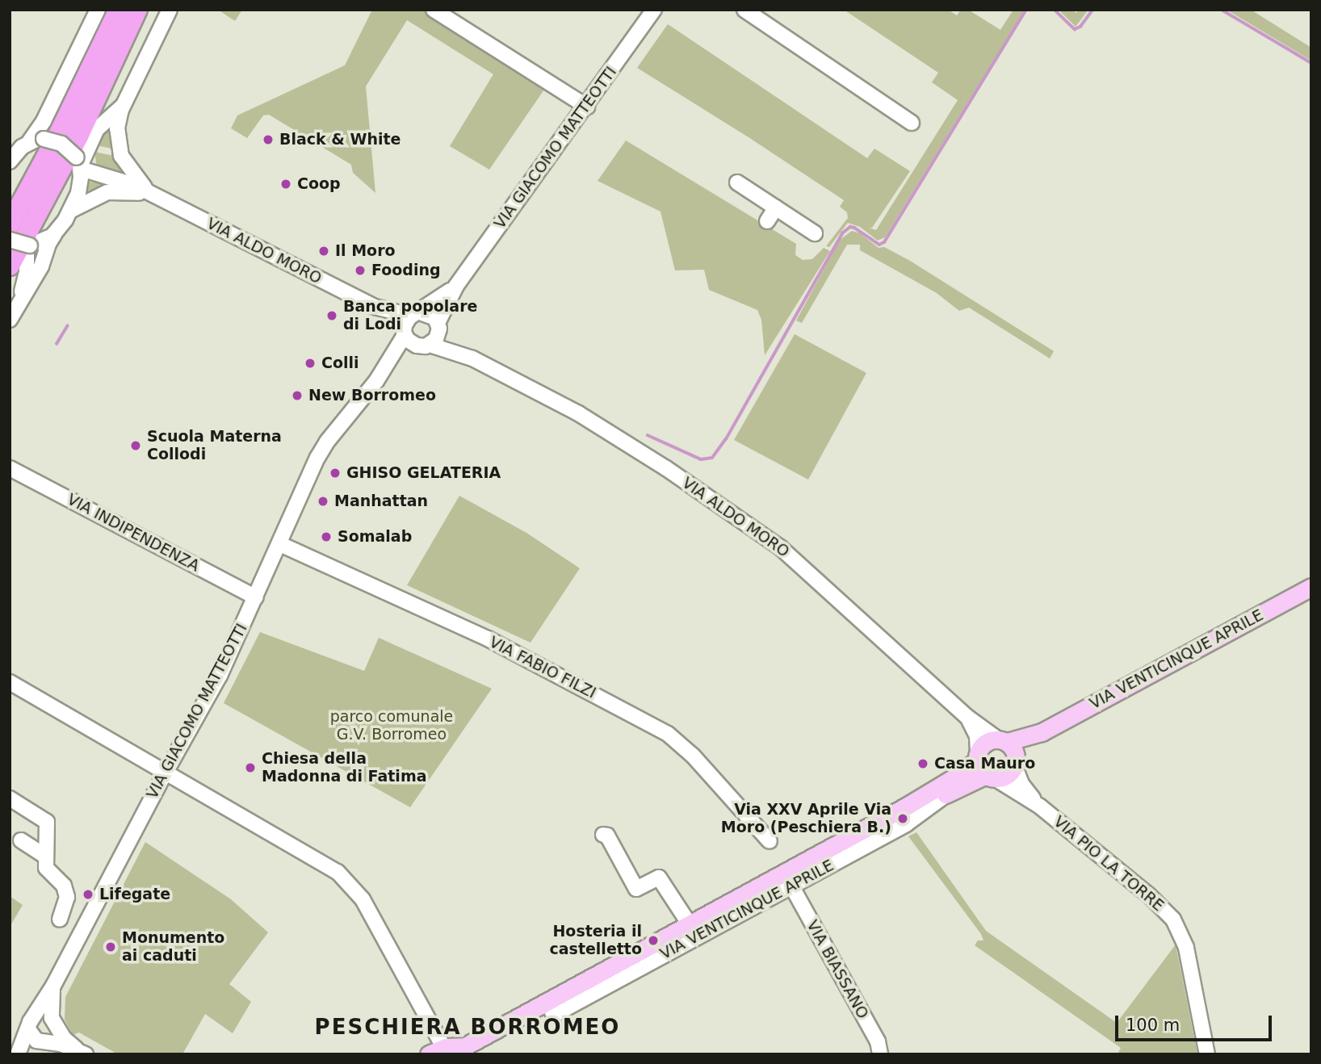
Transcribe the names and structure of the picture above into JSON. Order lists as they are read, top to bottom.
{
  "streets": {
    "main road": ["VIA VENTICINQUE APRILE"],
    "street": [
      "VIA GIACOMO MATTEOTTI",
      "VIA ALDO MORO",
      "VIA INDIPENDENZA",
      "VIA FABIO FILZI",
      "VIA PIO LA TORRE",
      "VIA BIASSANO"
    ]
  },
  "crossings": [
    ["VIA GIACOMO MATTEOTTI", "VIA ALDO MORO"],
    ["VIA GIACOMO MATTEOTTI", "VIA INDIPENDENZA"],
    ["VIA GIACOMO MATTEOTTI", "VIA FABIO FILZI"],
    ["VIA ALDO MORO", "VIA VENTICINQUE APRILE"],
    ["VIA ALDO MORO", "VIA PIO LA TORRE"],
    ["VIA VENTICINQUE APRILE", "VIA PIO LA TORRE"],
    ["VIA VENTICINQUE APRILE", "VIA BIASSANO"]
  ],
  "districts": ["PESCHIERA BORROMEO"],
  "parks": ["parco comunale G.V. Borromeo"],
  "places": [
    "Black & White",
    "Coop",
    "Il Moro",
    "Fooding",
    "Banca popolare di Lodi",
    "Colli",
    "New Borromeo",
    "Scuola Materna Collodi",
    "GHISO GELATERIA",
    "Manhattan",
    "Somalab",
    "Casa Mauro",
    "Chiesa della Madonna di Fatima",
    "Via XXV Aprile Via Moro (Peschiera B.)",
    "Lifegate",
    "Hosteria il castelletto",
    "Monumento ai caduti"
  ],
  "scale_bar": "100 m"
}
